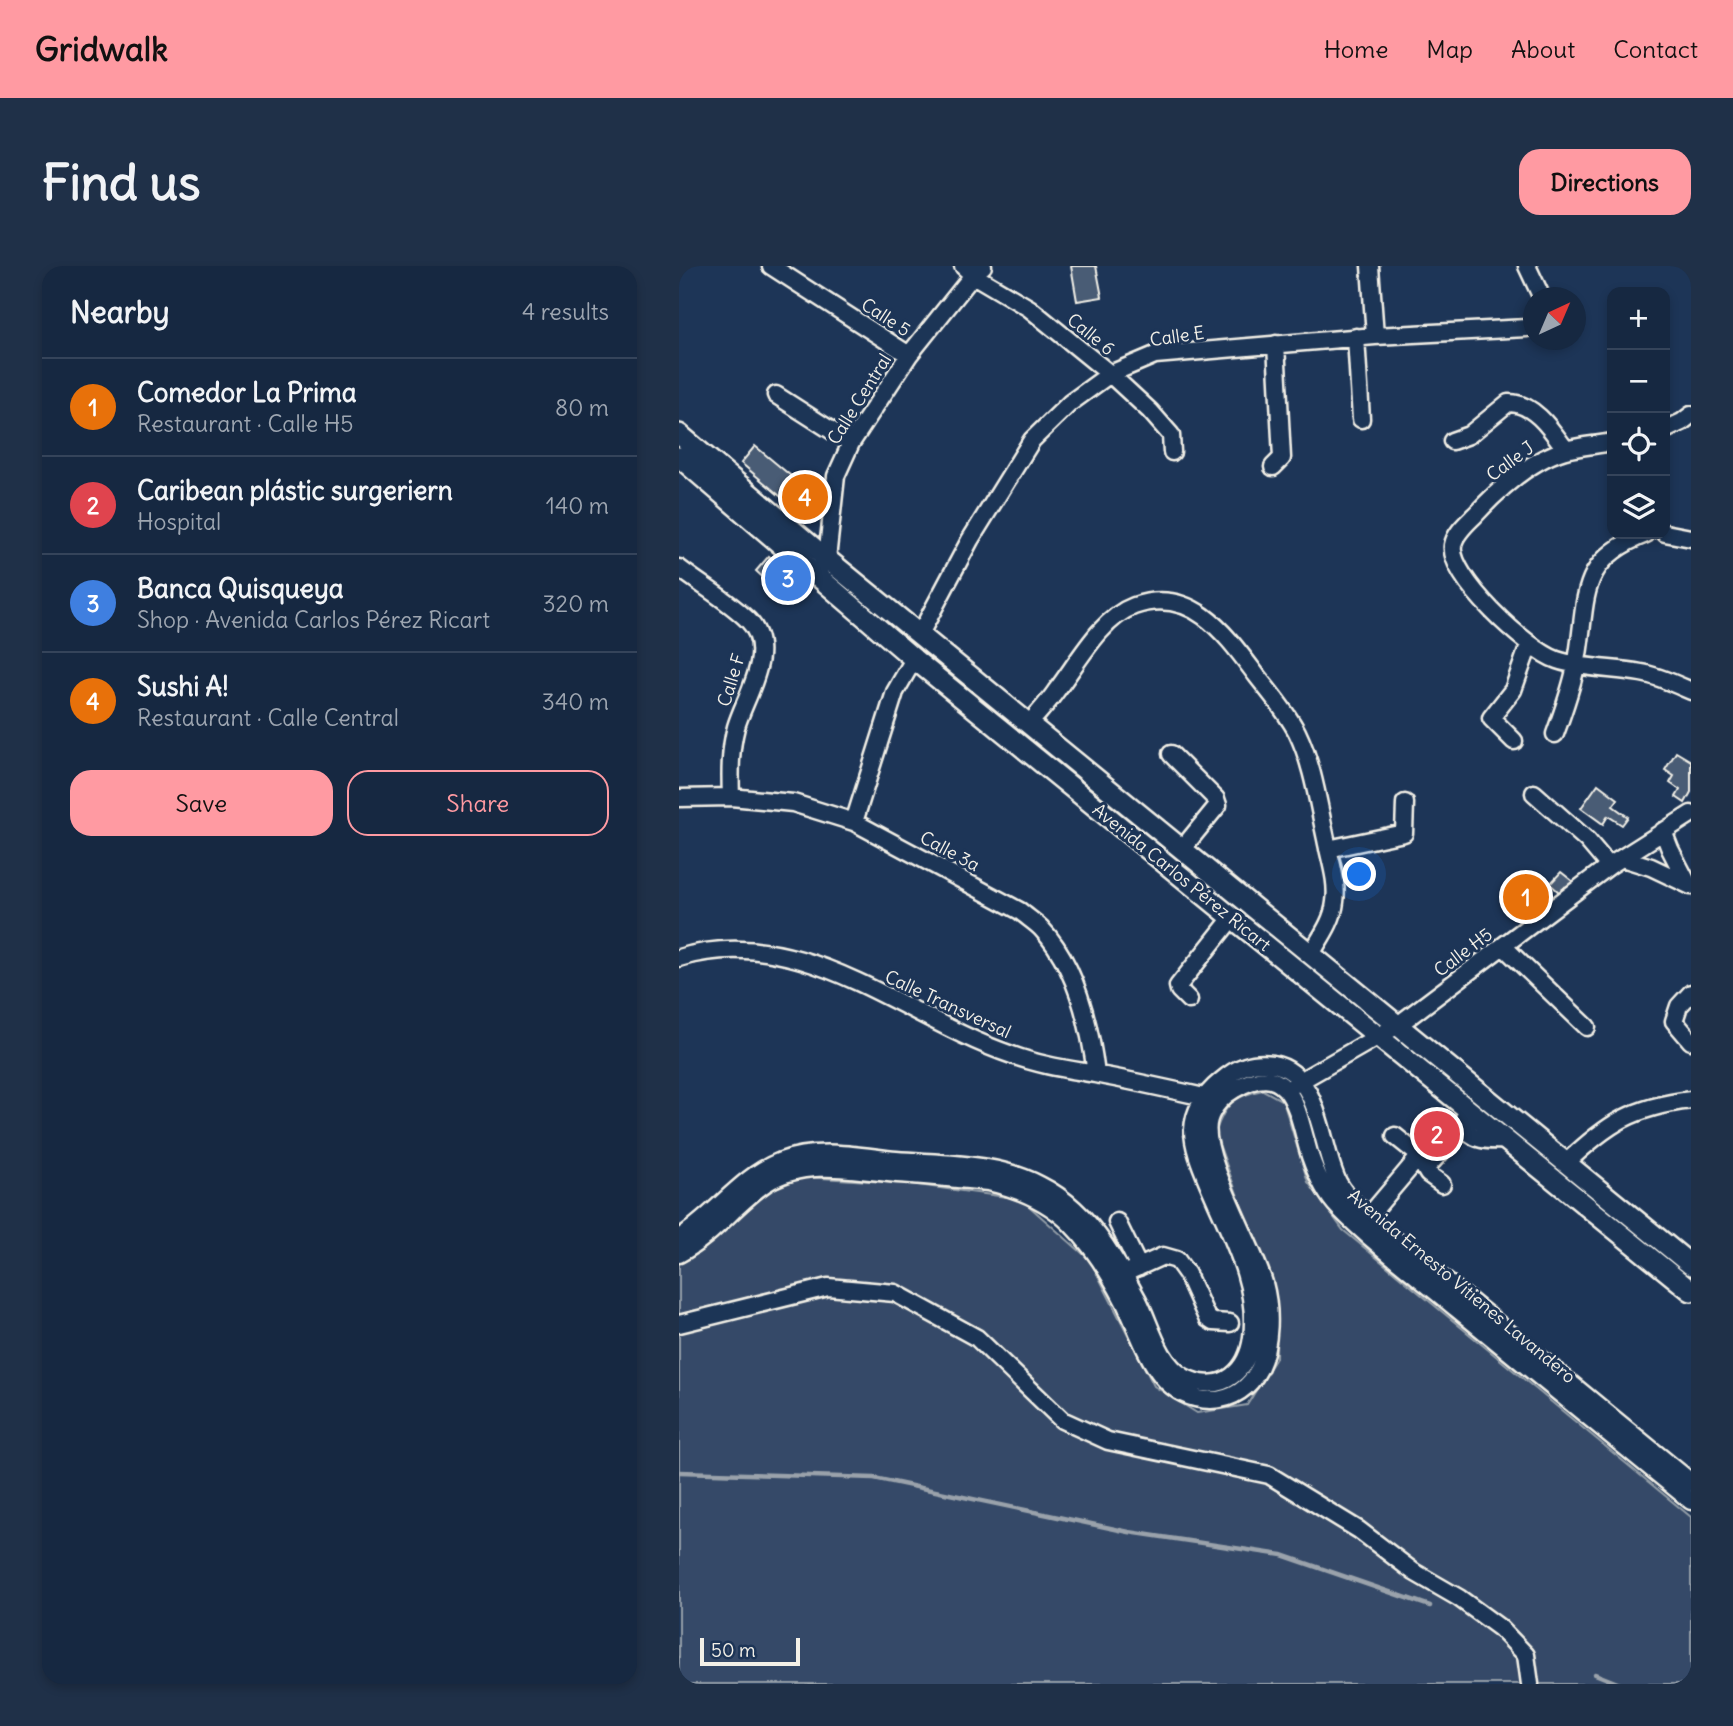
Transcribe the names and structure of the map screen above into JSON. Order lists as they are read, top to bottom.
{
  "streets": {
    "main road": ["Avenida Carlos Pérez Ricart"],
    "street": [
      "Calle 5",
      "Calle 6",
      "Calle E",
      "Calle Central",
      "Calle J",
      "Calle F",
      "Calle 3a",
      "Calle H5",
      "Calle Transversal",
      "Avenida Ernesto Vitienes Lavandero"
    ]
  },
  "crossings": [
    ["Calle 5", "Calle Central"],
    ["Calle 6", "Calle E"],
    ["Calle 6", "Calle Central"],
    ["Calle E", "Avenida Carlos Pérez Ricart"],
    ["Calle Central", "Avenida Carlos Pérez Ricart"],
    ["Calle F", "Calle 3a"],
    ["Calle 3a", "Calle Transversal"],
    ["Avenida Carlos Pérez Ricart", "Calle H5"],
    ["Calle H5", "Avenida Ernesto Vitienes Lavandero"]
  ],
  "scale_bar": "50 m",
  "north": "top right",
  "page": {
    "header": "Gridwalk",
    "nav": [
      "Home",
      "Map",
      "About",
      "Contact"
    ],
    "buttons": [
      "Directions",
      ["Save", "Share"]
    ],
    "title": "Find us",
    "heading": ["Nearby", "4 results"],
    "map_buttons": ["+", "−"],
    "list": [
      {
        "mark": "1",
        "name": "Comedor La Prima",
        "note": "Restaurant · Calle H5",
        "value": "80 m"
      },
      {
        "mark": "2",
        "name": "Caribean plástic surgeriern",
        "note": "Hospital",
        "value": "140 m"
      },
      {
        "mark": "3",
        "name": "Banca Quisqueya",
        "note": "Shop · Avenida Carlos Pérez Ricart",
        "value": "320 m"
      },
      {
        "mark": "4",
        "name": "Sushi A!",
        "note": "Restaurant · Calle Central",
        "value": "340 m"
      }
    ],
    "pins": [
      "4",
      "3",
      "1",
      "2"
    ],
    "scale": "50 m"
  }
}
